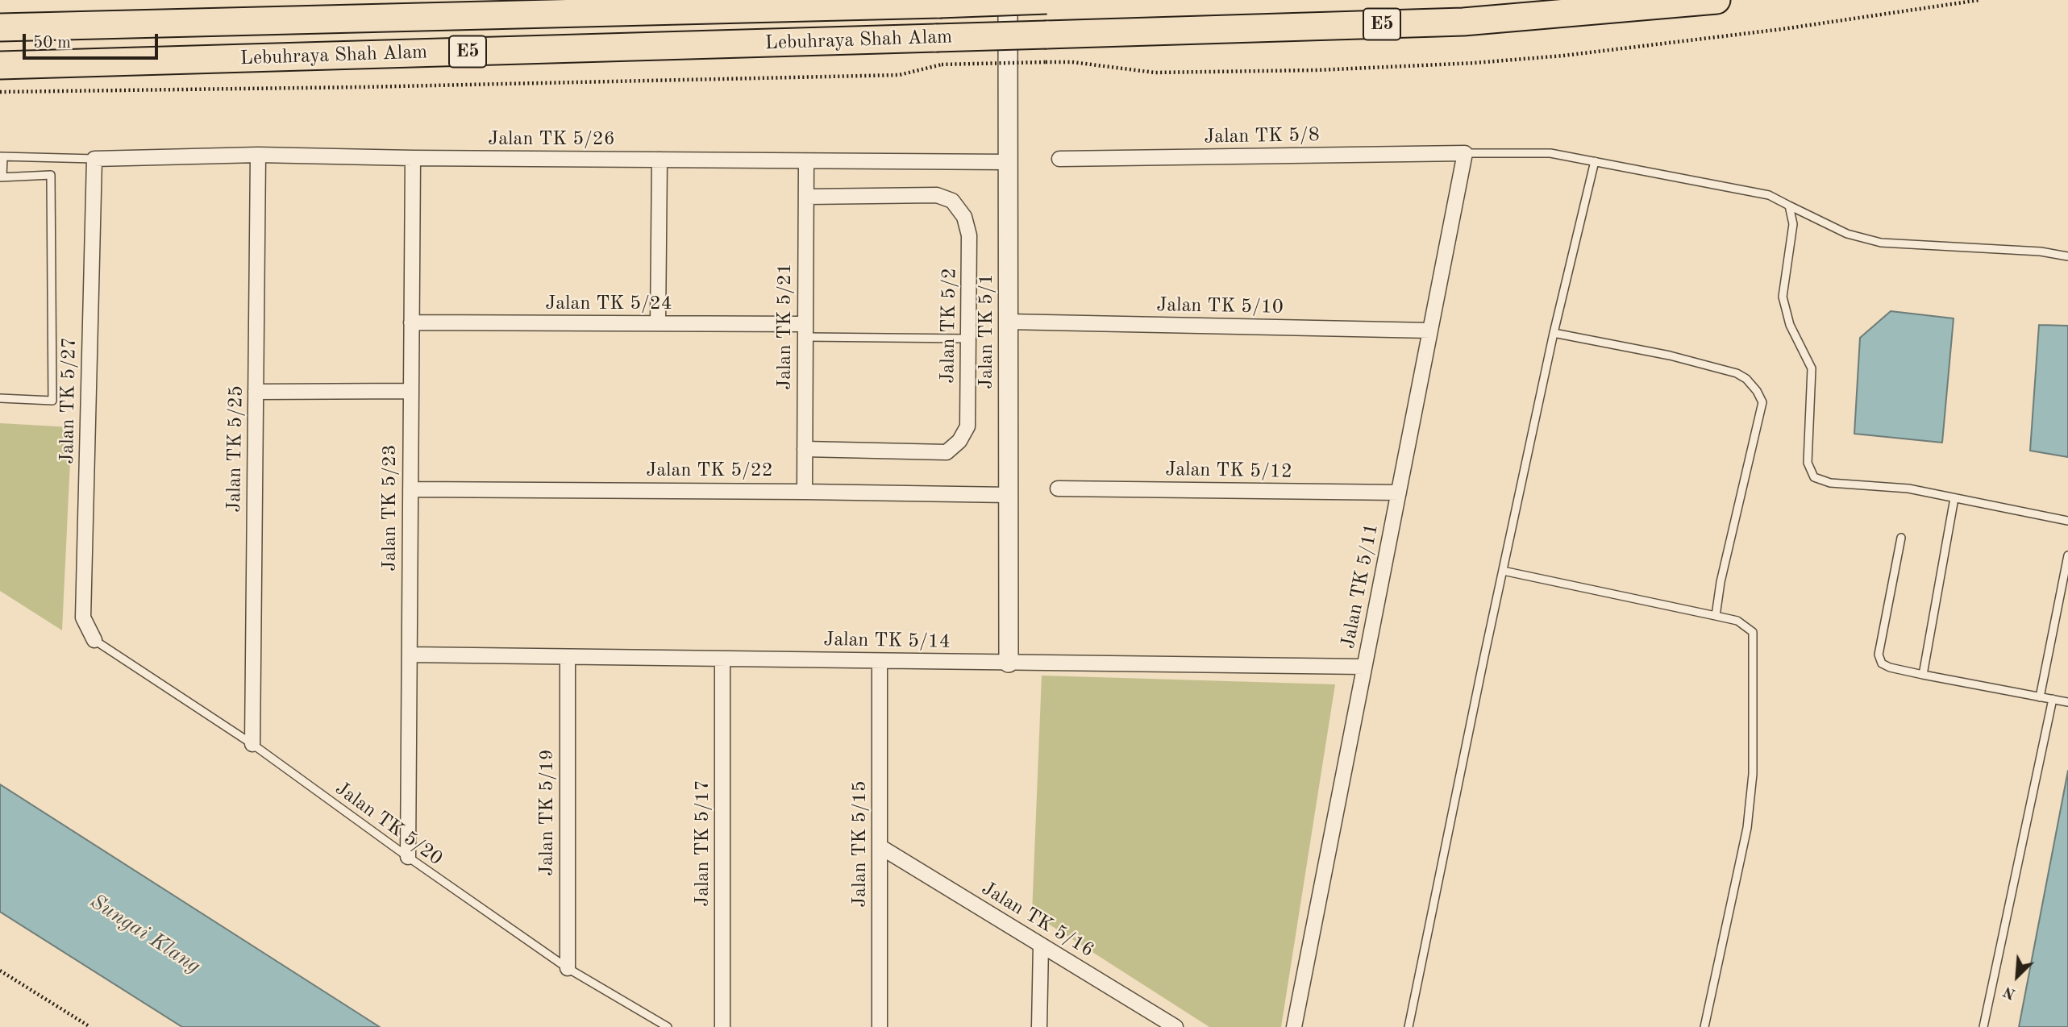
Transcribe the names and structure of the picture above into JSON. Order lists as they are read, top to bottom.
{
  "streets": {
    "highway": ["E5", "Lebuhraya Shah Alam"],
    "street": [
      "Jalan TK 5/8",
      "Jalan TK 5/26",
      "Jalan TK 5/24",
      "Jalan TK 5/10",
      "Jalan TK 5/2",
      "Jalan TK 5/21",
      "Jalan TK 5/1",
      "Jalan TK 5/27",
      "Jalan TK 5/25",
      "Jalan TK 5/22",
      "Jalan TK 5/12",
      "Jalan TK 5/23",
      "Jalan TK 5/11",
      "Jalan TK 5/14",
      "Jalan TK 5/19",
      "Jalan TK 5/17",
      "Jalan TK 5/15",
      "Jalan TK 5/16"
    ],
    "lane": ["Jalan TK 5/20"]
  },
  "crossings": [
    ["Jalan TK 5/8", "Jalan TK 5/11"],
    ["Jalan TK 5/26", "Jalan TK 5/21"],
    ["Jalan TK 5/26", "Jalan TK 5/1"],
    ["Jalan TK 5/26", "Jalan TK 5/27"],
    ["Jalan TK 5/26", "Jalan TK 5/25"],
    ["Jalan TK 5/26", "Jalan TK 5/23"],
    ["Jalan TK 5/24", "Jalan TK 5/21"],
    ["Jalan TK 5/24", "Jalan TK 5/23"],
    ["Jalan TK 5/10", "Jalan TK 5/1"],
    ["Jalan TK 5/10", "Jalan TK 5/11"],
    ["Jalan TK 5/2", "Jalan TK 5/21"],
    ["Jalan TK 5/21", "Jalan TK 5/22"],
    ["Jalan TK 5/1", "Jalan TK 5/22"],
    ["Jalan TK 5/1", "Jalan TK 5/14"],
    ["Jalan TK 5/27", "Jalan TK 5/20"],
    ["Jalan TK 5/25", "Jalan TK 5/20"],
    ["Jalan TK 5/22", "Jalan TK 5/23"],
    ["Jalan TK 5/12", "Jalan TK 5/11"],
    ["Jalan TK 5/23", "Jalan TK 5/14"],
    ["Jalan TK 5/23", "Jalan TK 5/20"],
    ["Jalan TK 5/11", "Jalan TK 5/14"],
    ["Jalan TK 5/14", "Jalan TK 5/19"],
    ["Jalan TK 5/14", "Jalan TK 5/17"],
    ["Jalan TK 5/14", "Jalan TK 5/15"],
    ["Jalan TK 5/19", "Jalan TK 5/20"],
    ["Jalan TK 5/15", "Jalan TK 5/16"]
  ],
  "water": ["Sungai Klang"],
  "scale_bar": "50 m",
  "north": "bottom left"
}
